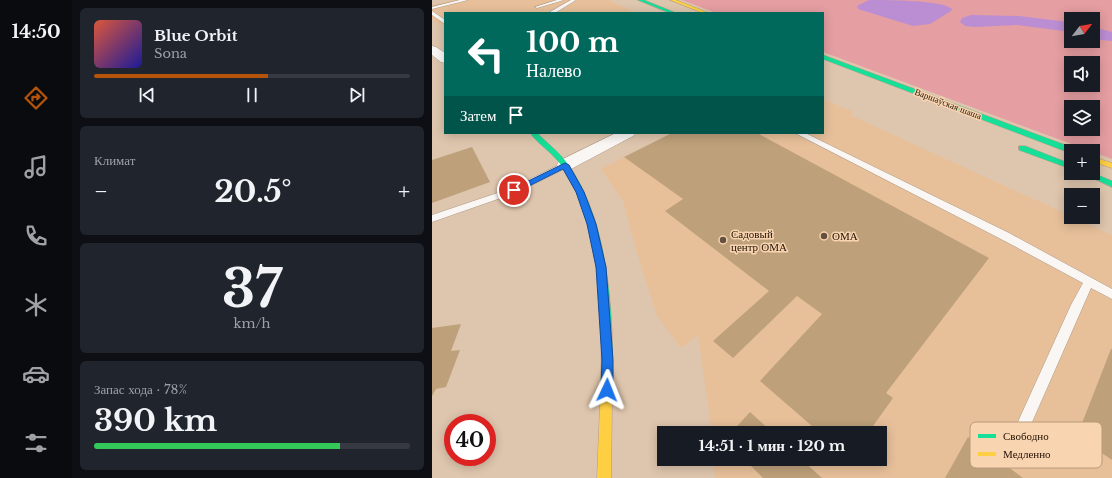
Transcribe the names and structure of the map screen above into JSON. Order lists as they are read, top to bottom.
{
  "streets": {
    "main road": ["Варшаўская шаша"]
  },
  "places": ["ОМА", "Садовый центр ОМА"],
  "legend": ["Свободно", "Медленно"],
  "north": "top right",
  "page": {
    "tabs": "14:50",
    "map_buttons": ["+", "−"],
    "turn": ["100 m", "Налево"],
    "song": ["Blue Orbit", "Sona"],
    "then": "Затем",
    "tile": [
      "Климат",
      ["37", "km/h"],
      ["Запас хода · 78%", "390 km"]
    ],
    "heat": ["−", "20.5°", "+"],
    "limit": "40",
    "trip": "14:51 · 1 мин · 120 m"
  }
}
